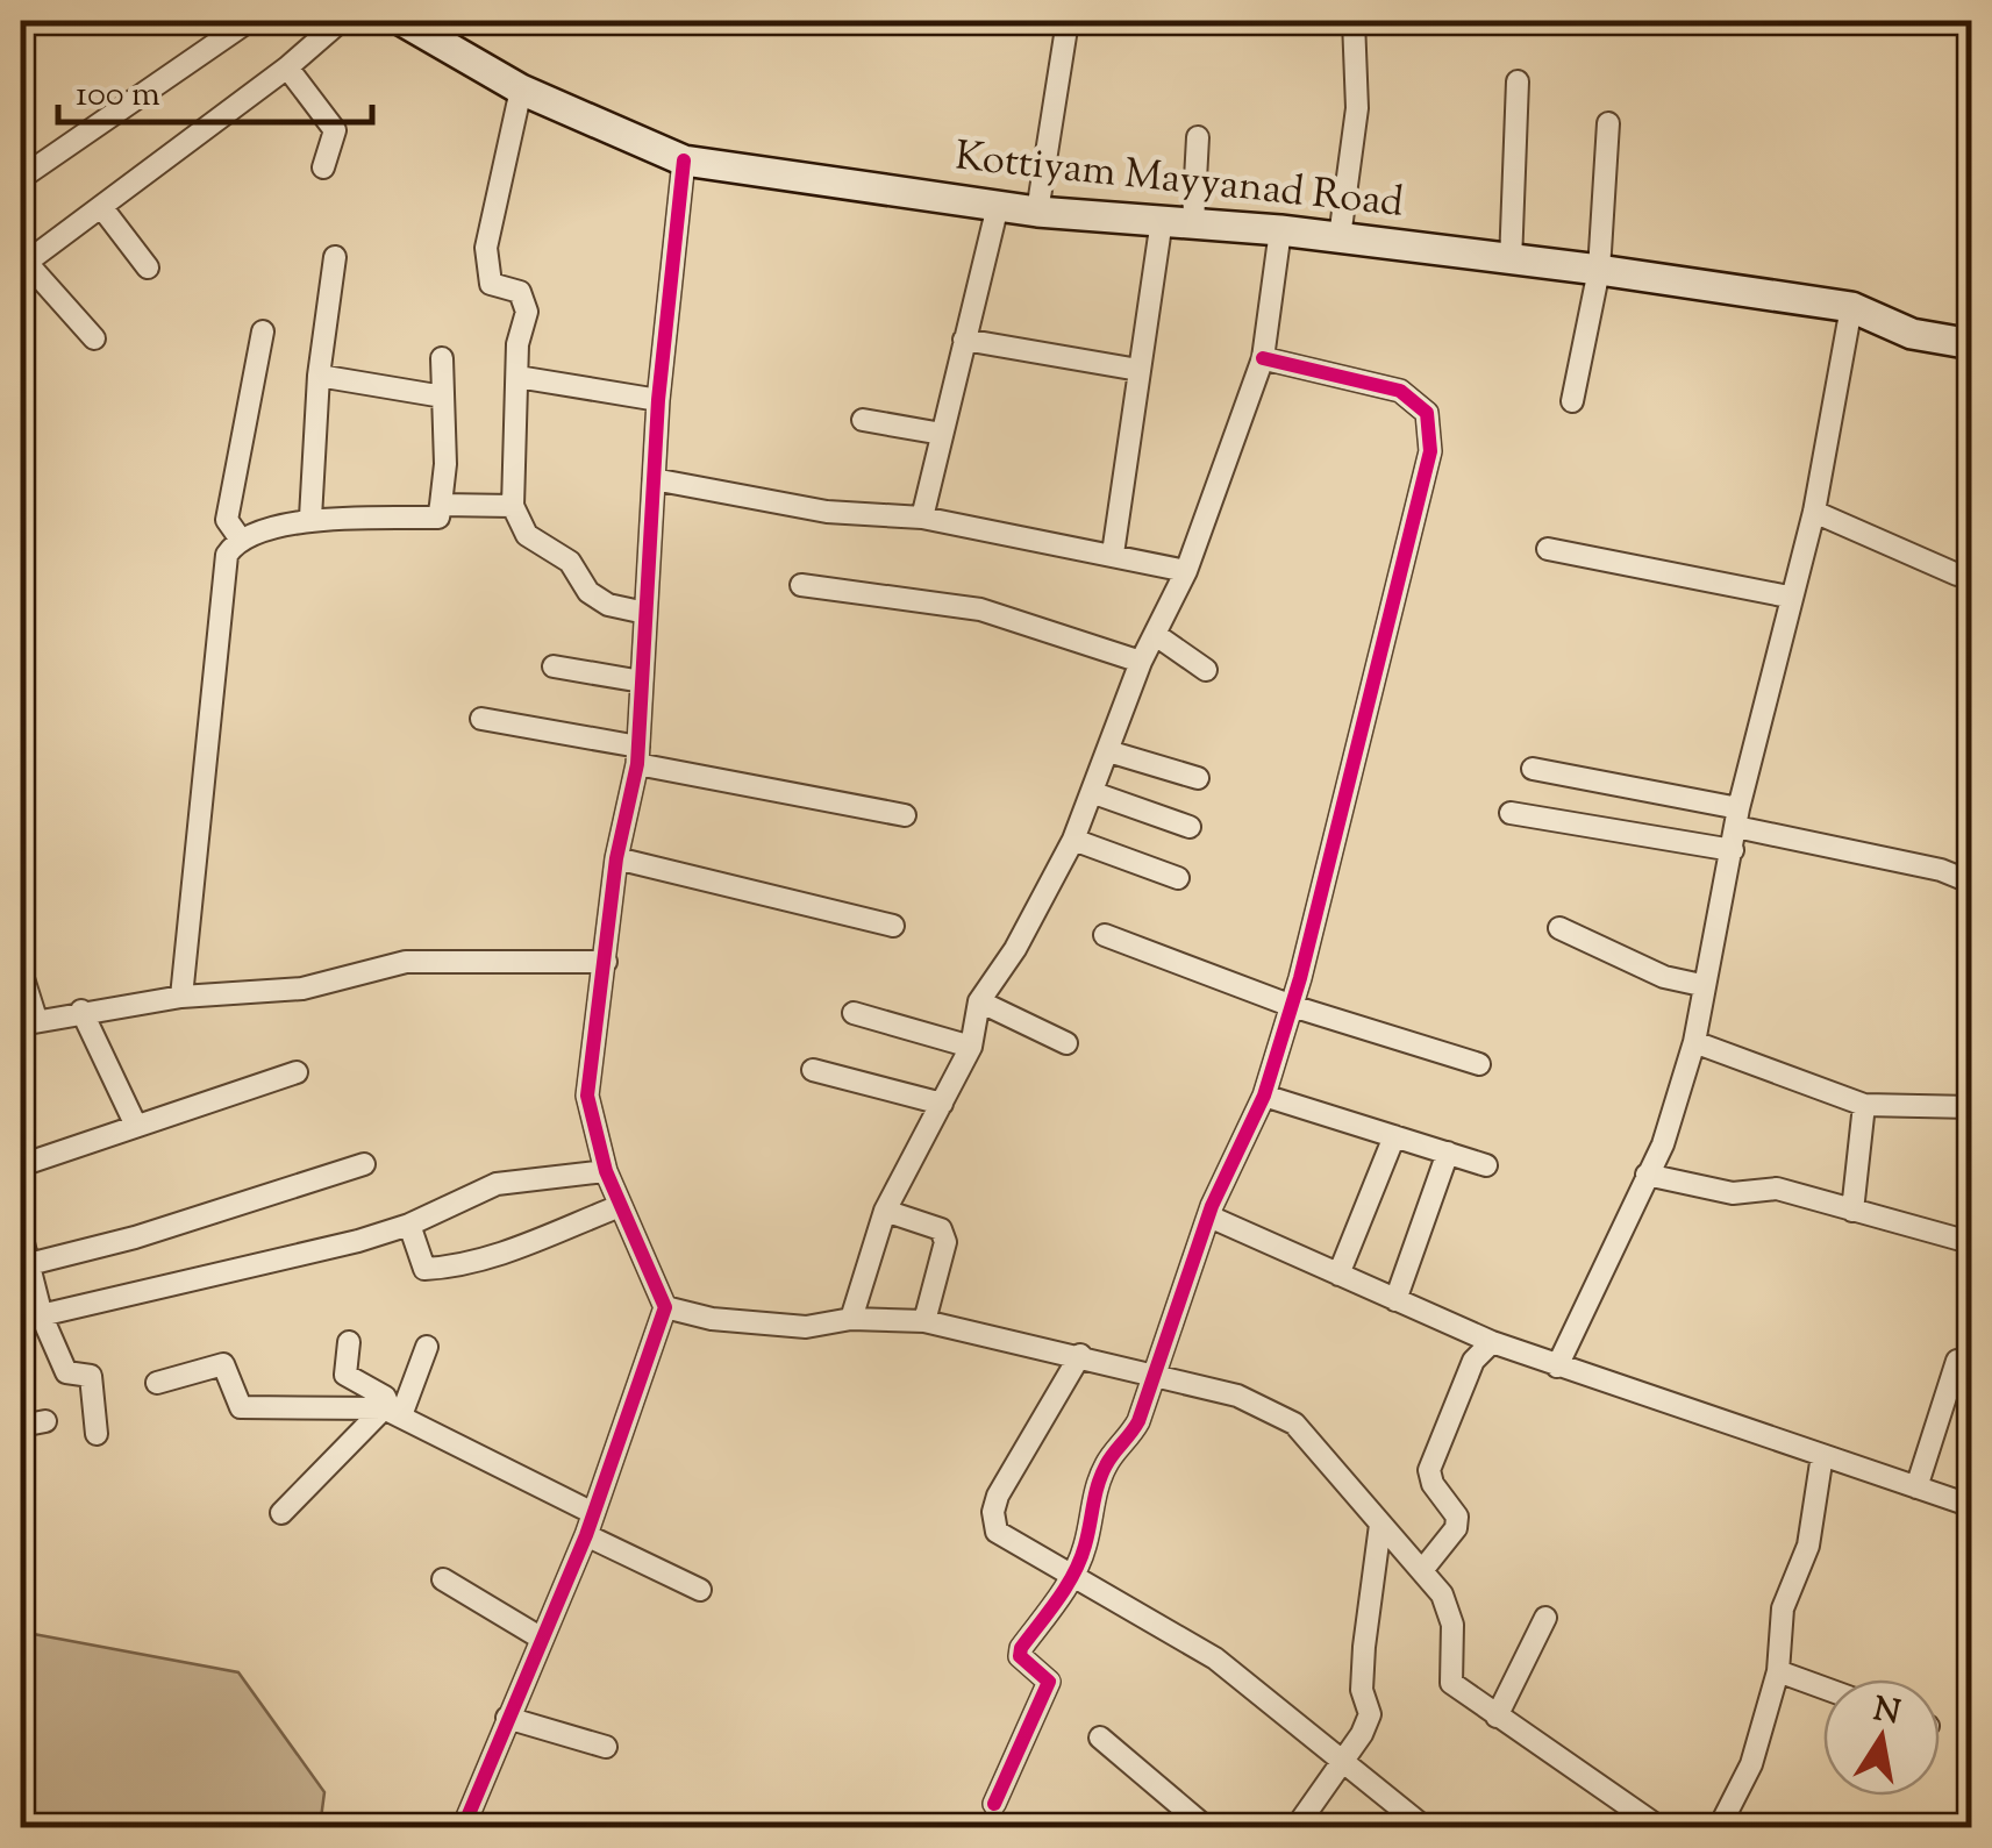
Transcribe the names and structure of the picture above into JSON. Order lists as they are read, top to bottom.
{
  "streets": {
    "street": ["Kottiyam Mayyanad Road"]
  },
  "scale_bar": "100 m",
  "north": "top"
}
